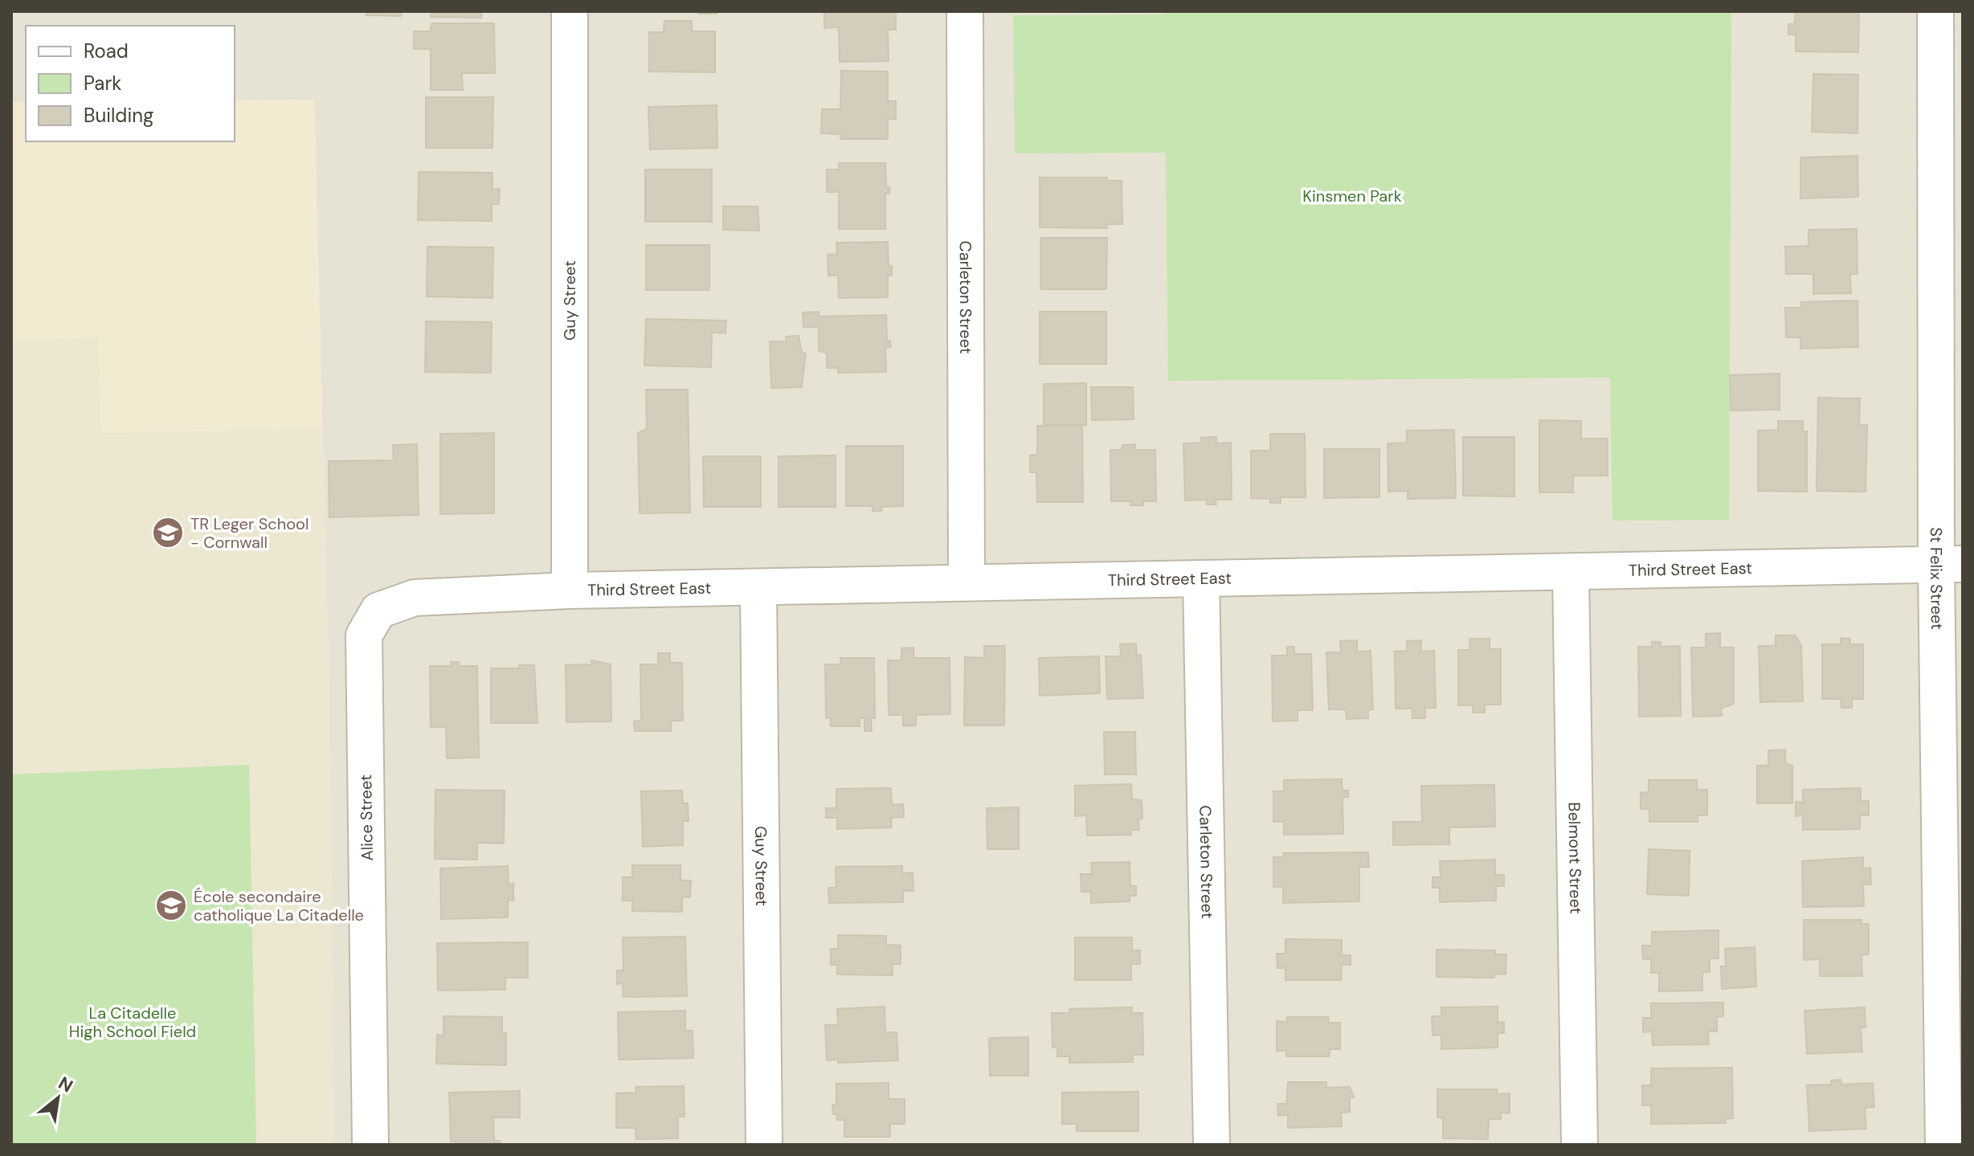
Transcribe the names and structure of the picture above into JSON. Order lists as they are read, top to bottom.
{
  "streets": {
    "street": [
      "Carleton Street",
      "Guy Street",
      "Third Street East",
      "St Felix Street",
      "Alice Street",
      "Belmont Street"
    ]
  },
  "crossings": [
    ["Carleton Street", "Third Street East"],
    ["Guy Street", "Third Street East"],
    ["Third Street East", "St Felix Street"],
    ["Third Street East", "Alice Street"],
    ["Third Street East", "Belmont Street"]
  ],
  "parks": ["Kinsmen Park", "La Citadelle High School Field"],
  "places": {
    "school or university": ["TR Leger School - Cornwall", "École secondaire catholique La Citadelle"]
  },
  "legend": ["Road", "Park", "Building"],
  "north": "top right"
}
